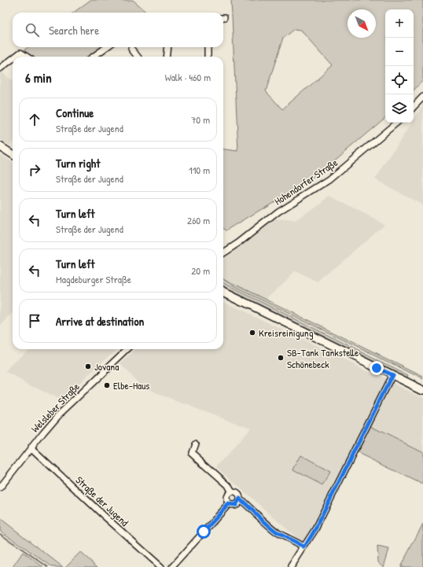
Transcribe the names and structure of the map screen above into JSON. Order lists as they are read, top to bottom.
{
  "streets": {
    "street": ["Hohendorfer Straße", "Welsleber Straße", "Straße der Jugend"]
  },
  "crossings": [
    ["Welsleber Straße", "Straße der Jugend"]
  ],
  "places": [
    "Kreisreinigung",
    "SB-Tank Tankstelle Schönebeck",
    "Jovana",
    "Elbe-Haus"
  ],
  "north": "bottom right",
  "page": {
    "map_buttons": ["+", "−"],
    "search": "Search here",
    "heading": ["6 min", "Walk · 460 m"],
    "list": [
      ["Continue", "Straße der Jugend", "70 m"],
      ["Turn right", "Straße der Jugend", "110 m"],
      ["Turn left", "Straße der Jugend", "260 m"],
      ["Turn left", "Magdeburger Straße", "20 m"],
      "Arrive at destination"
    ]
  }
}
